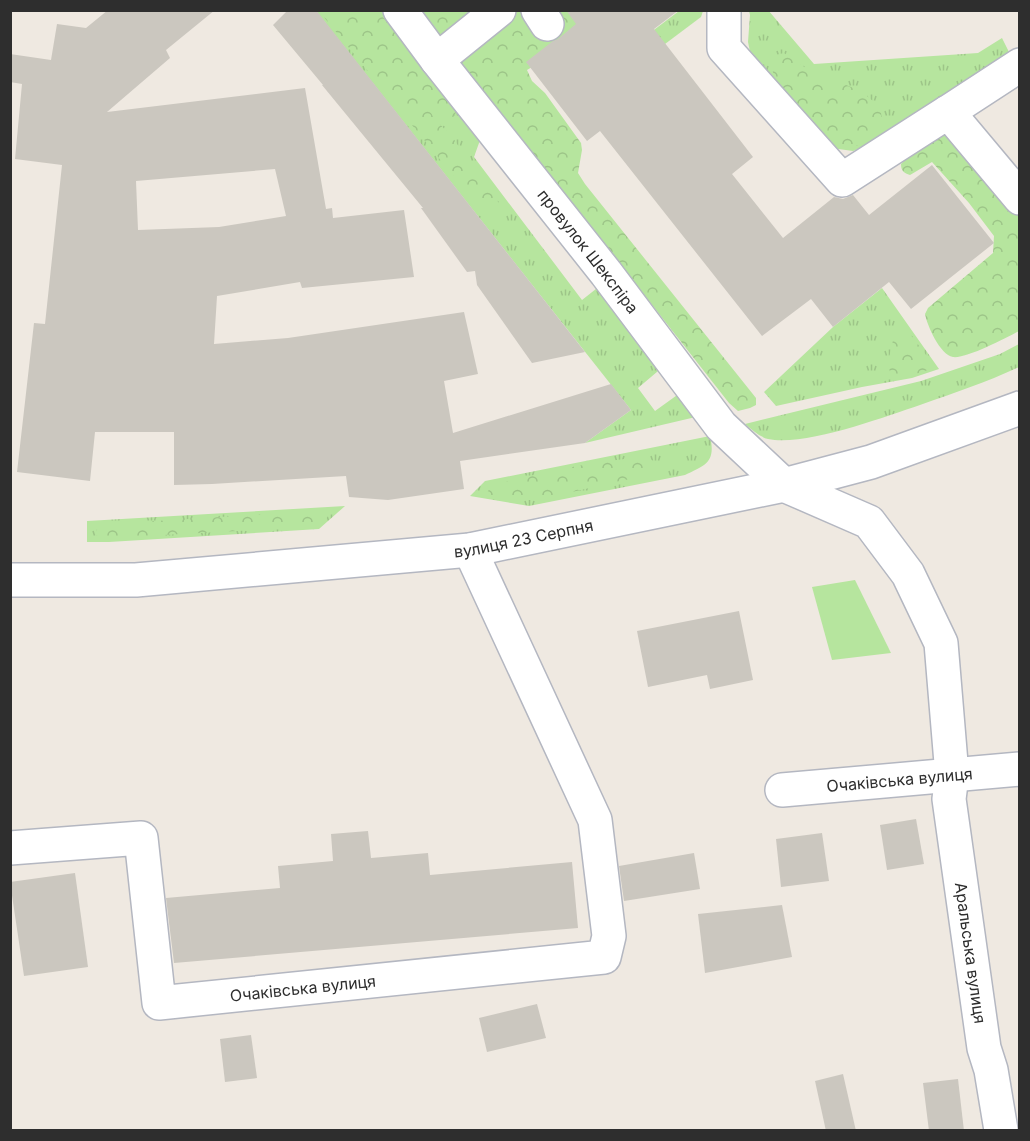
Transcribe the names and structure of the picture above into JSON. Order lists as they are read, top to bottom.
{
  "streets": {
    "street": [
      "провулок Шекспіра",
      "вулиця 23 Серпня",
      "Очаківська вулиця",
      "Аральська вулиця"
    ]
  },
  "crossings": [
    ["провулок Шекспіра", "вулиця 23 Серпня"],
    ["провулок Шекспіра", "Очаківська вулиця"],
    ["провулок Шекспіра", "Аральська вулиця"],
    ["вулиця 23 Серпня", "Очаківська вулиця"],
    ["Очаківська вулиця", "Аральська вулиця"]
  ]
}
